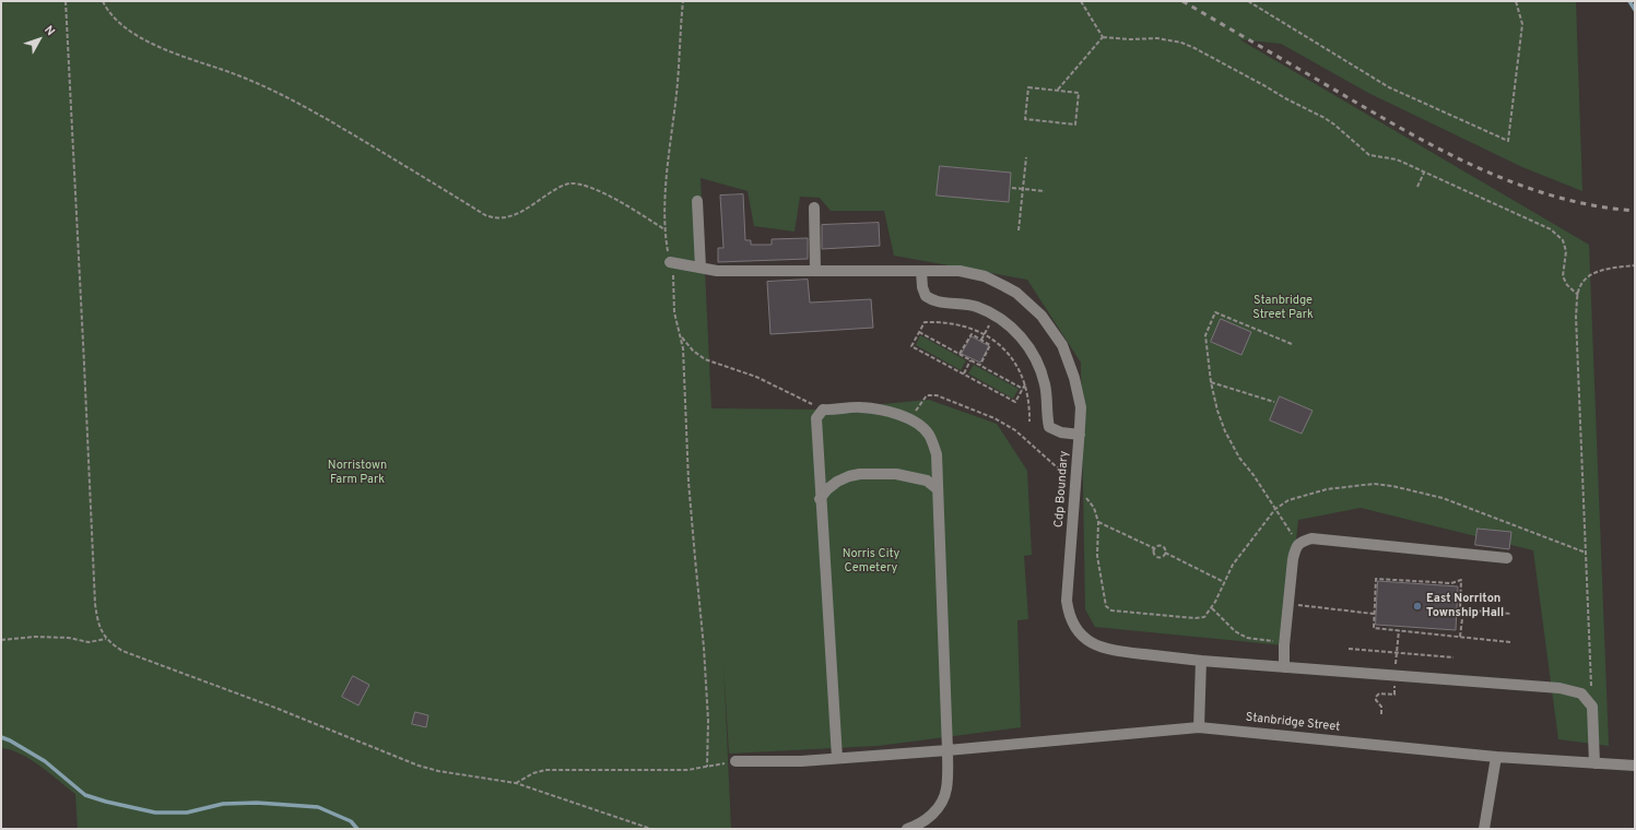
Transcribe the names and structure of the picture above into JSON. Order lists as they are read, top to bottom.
{
  "streets": {
    "street": ["Cdp Boundary", "Stanbridge Street"]
  },
  "parks": ["Stanbridge Street Park", "Norristown Farm Park", "Norris City Cemetery"],
  "places": ["East Norriton Township Hall"],
  "north": "top right"
}
